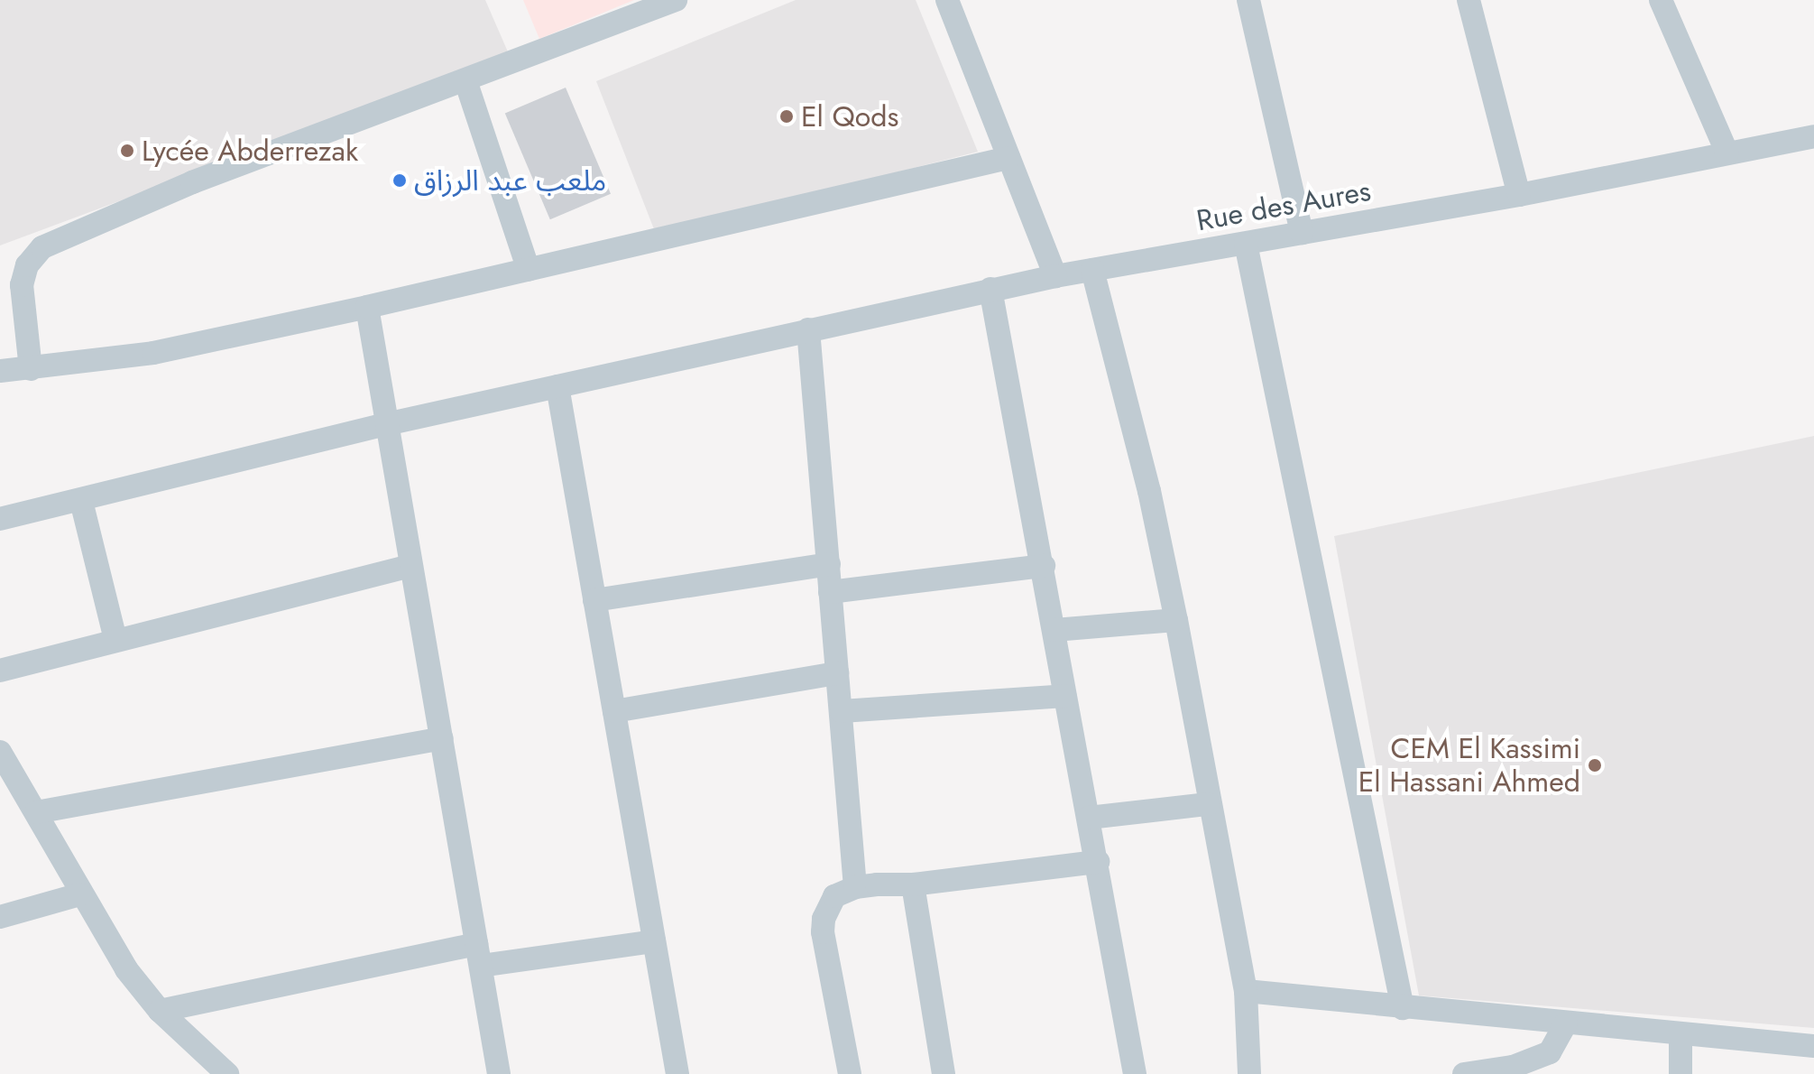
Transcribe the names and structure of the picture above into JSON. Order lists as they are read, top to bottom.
{
  "streets": {
    "street": ["Rue des Aures"]
  },
  "places": [
    "El Qods",
    "Lycée Abderrezak",
    "ملعب عبد الرزاق",
    "CEM El Kassimi El Hassani Ahmed"
  ]
}
